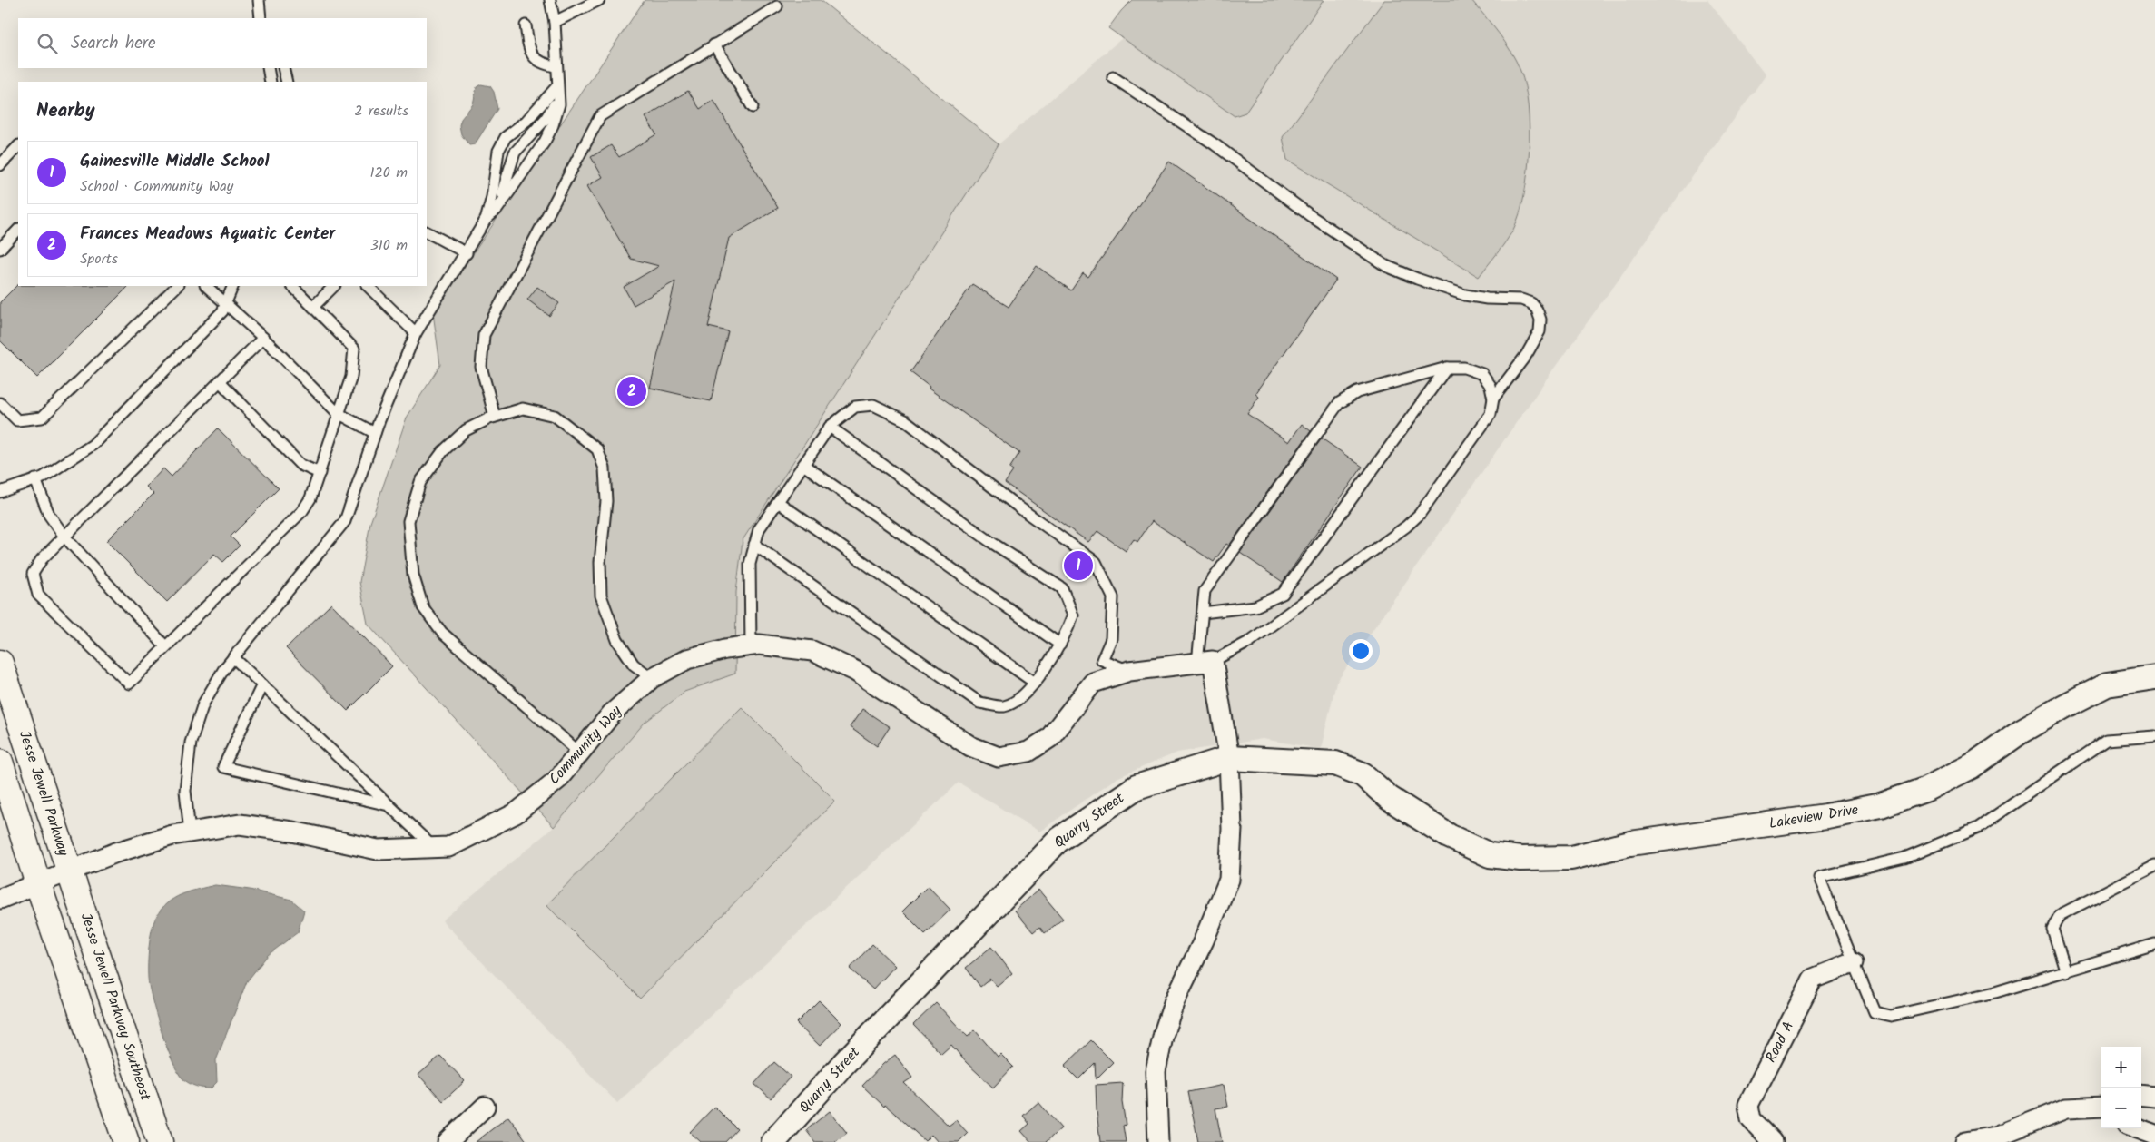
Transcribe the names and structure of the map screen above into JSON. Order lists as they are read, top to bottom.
{
  "streets": {
    "main road": ["Jesse Jewell Parkway", "Jesse Jewell Parkway Southeast"],
    "street": [
      "Community Way",
      "Lakeview Drive",
      "Quarry Street",
      "Road A"
    ]
  },
  "crossings": [
    ["Community Way", "Jesse Jewell Parkway"],
    ["Community Way", "Jesse Jewell Parkway Southeast"],
    ["Jesse Jewell Parkway", "Jesse Jewell Parkway Southeast"],
    ["Lakeview Drive", "Quarry Street"]
  ],
  "page": {
    "search": "Search here",
    "heading": ["Nearby", "2 results"],
    "list": [
      {
        "mark": "1",
        "name": "Gainesville Middle School",
        "note": "School · Community Way",
        "value": "120 m"
      },
      {
        "mark": "2",
        "name": "Frances Meadows Aquatic Center",
        "note": "Sports",
        "value": "310 m"
      }
    ],
    "pins": ["2", "1"],
    "map_buttons": ["+", "−"]
  }
}
